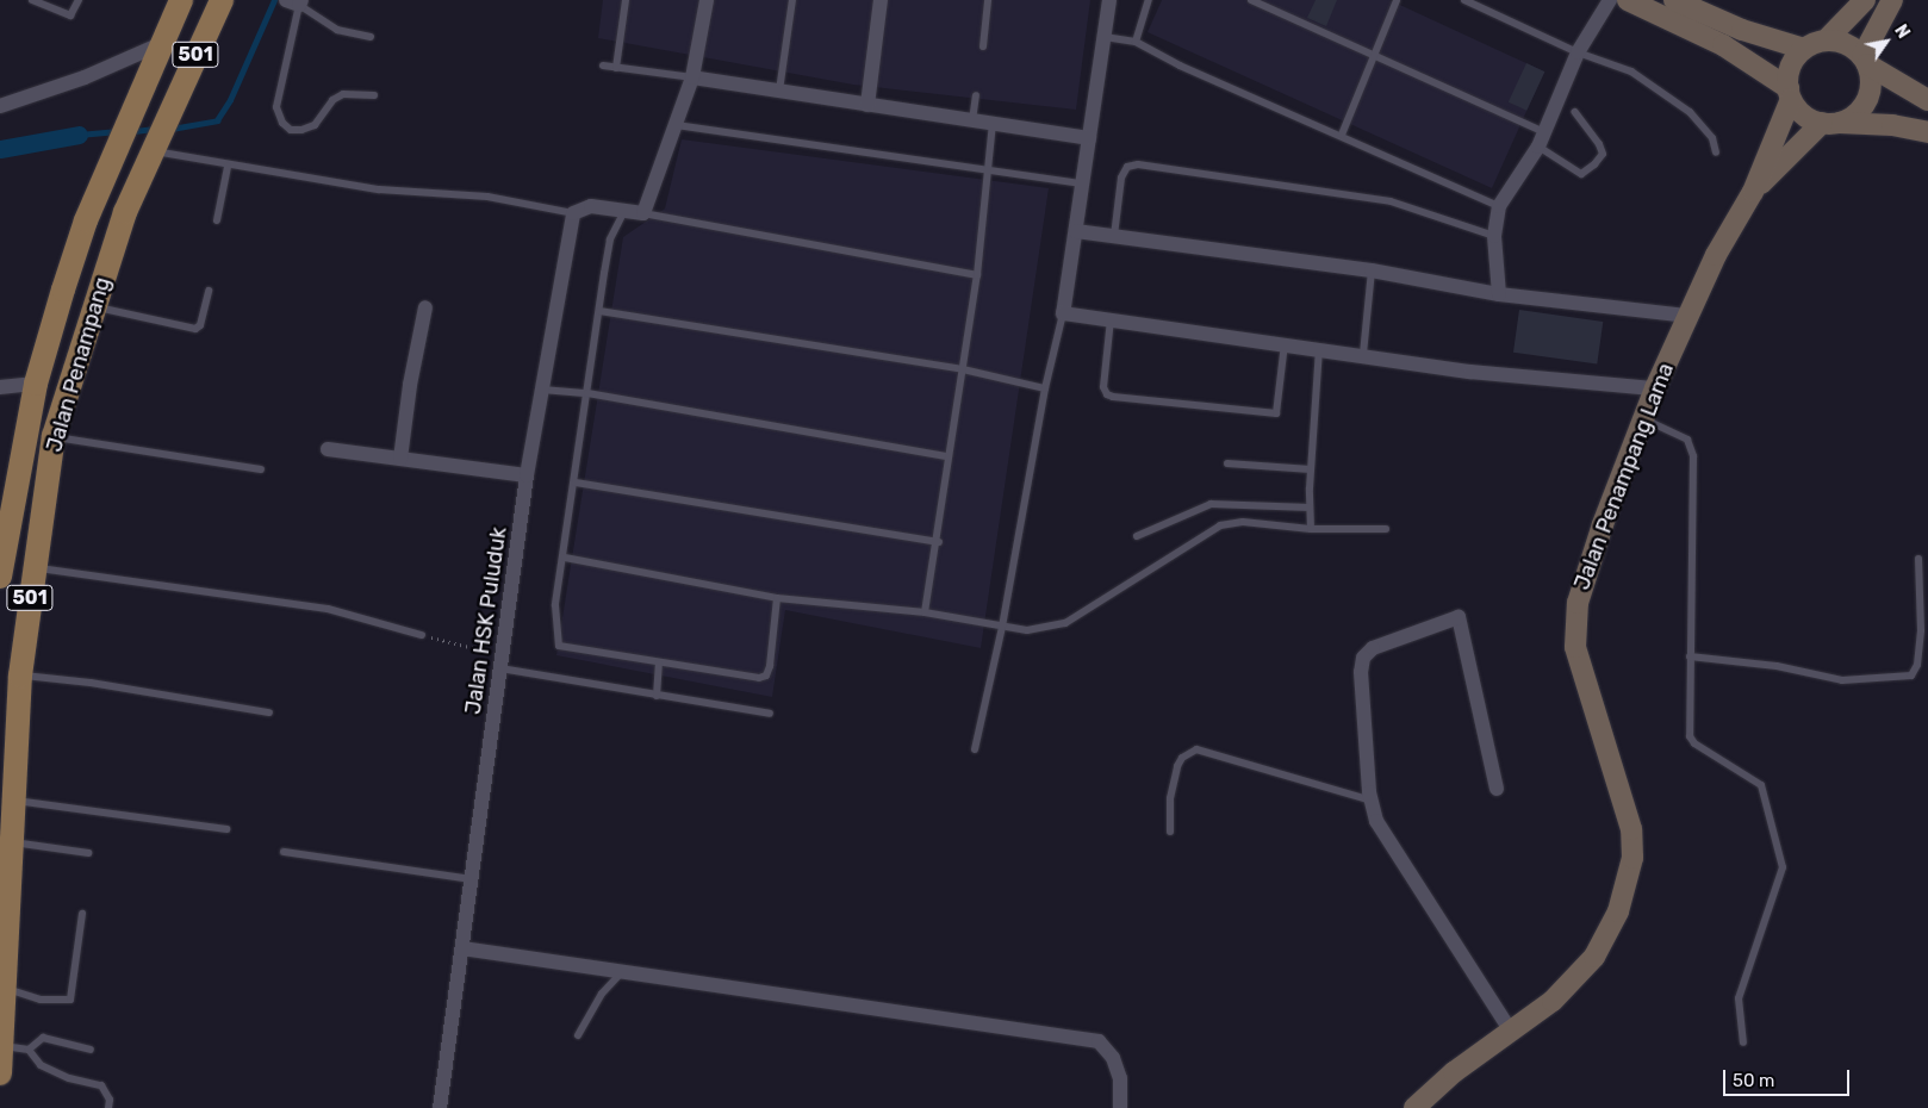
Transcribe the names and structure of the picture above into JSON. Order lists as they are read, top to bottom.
{
  "streets": {
    "main road": ["501", "Jalan Penampang", "Jalan Penampang Lama"],
    "street": ["Jalan HSK Puluduk"]
  },
  "scale_bar": "50 m",
  "north": "top right"
}
